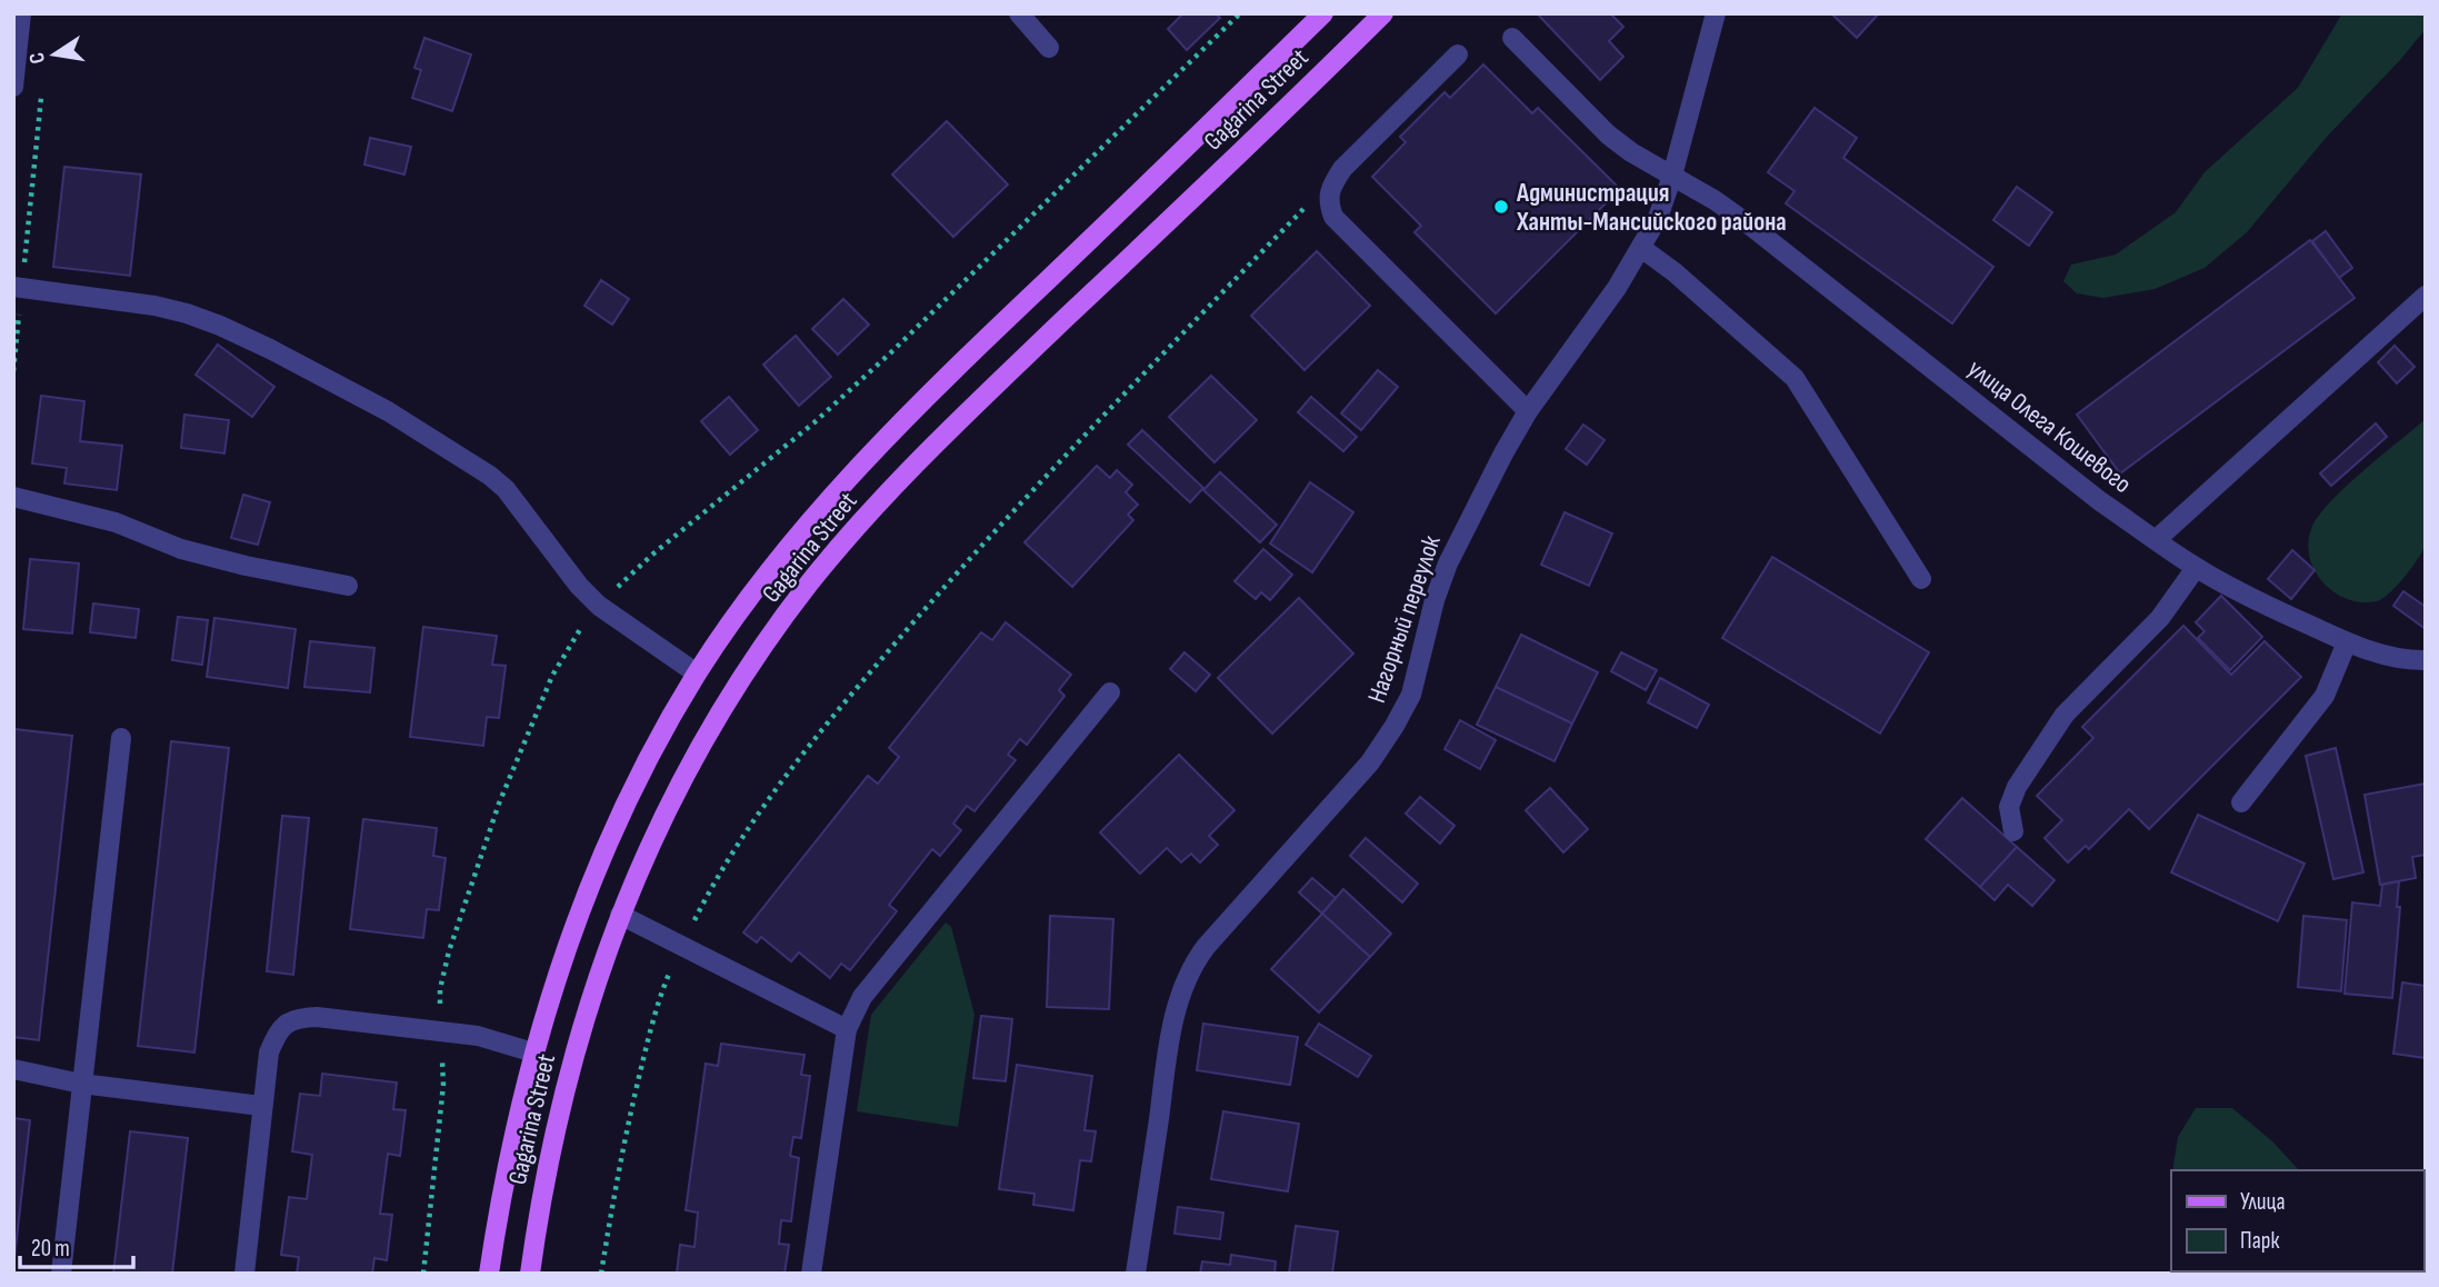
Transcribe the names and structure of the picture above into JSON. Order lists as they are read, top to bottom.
{
  "streets": {
    "main road": ["Gagarina Street"],
    "street": ["улица Олега Кошевого", "Нагорный переулок"]
  },
  "crossings": [
    ["улица Олега Кошевого", "Нагорный переулок"]
  ],
  "places": ["Администрация Ханты-Мансийского района"],
  "legend": ["Улица", "Парк"],
  "scale_bar": "20 m",
  "north": "left"
}
